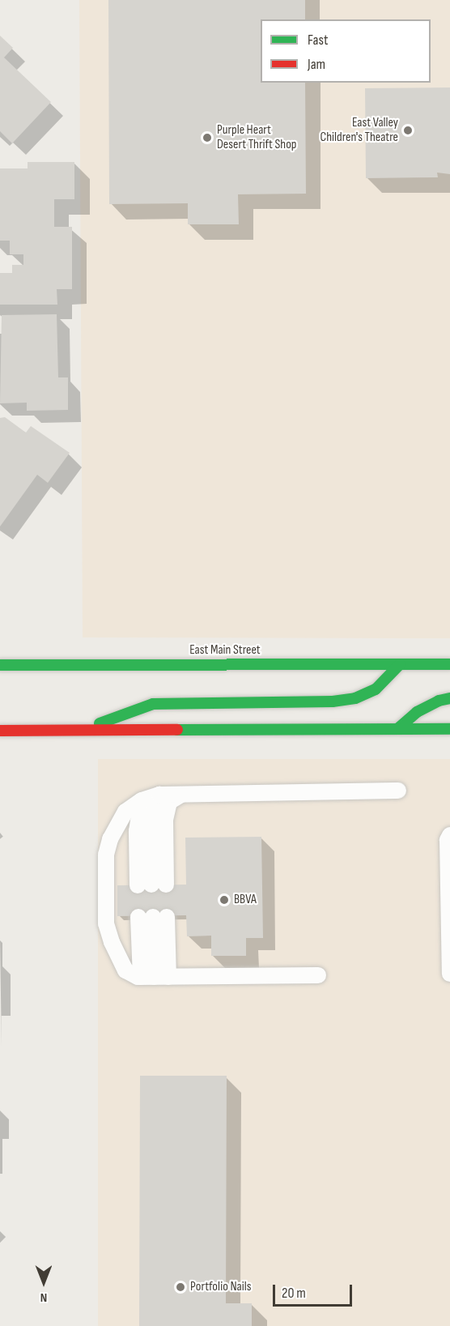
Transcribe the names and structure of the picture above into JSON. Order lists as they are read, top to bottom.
{
  "streets": {
    "main road": ["East Main Street"]
  },
  "places": [
    "East Valley Children's Theatre",
    "Purple Heart Desert Thrift Shop",
    "BBVA",
    "Portfolio Nails"
  ],
  "legend": ["Fast", "Jam"],
  "scale_bar": "20 m",
  "north": "bottom"
}
